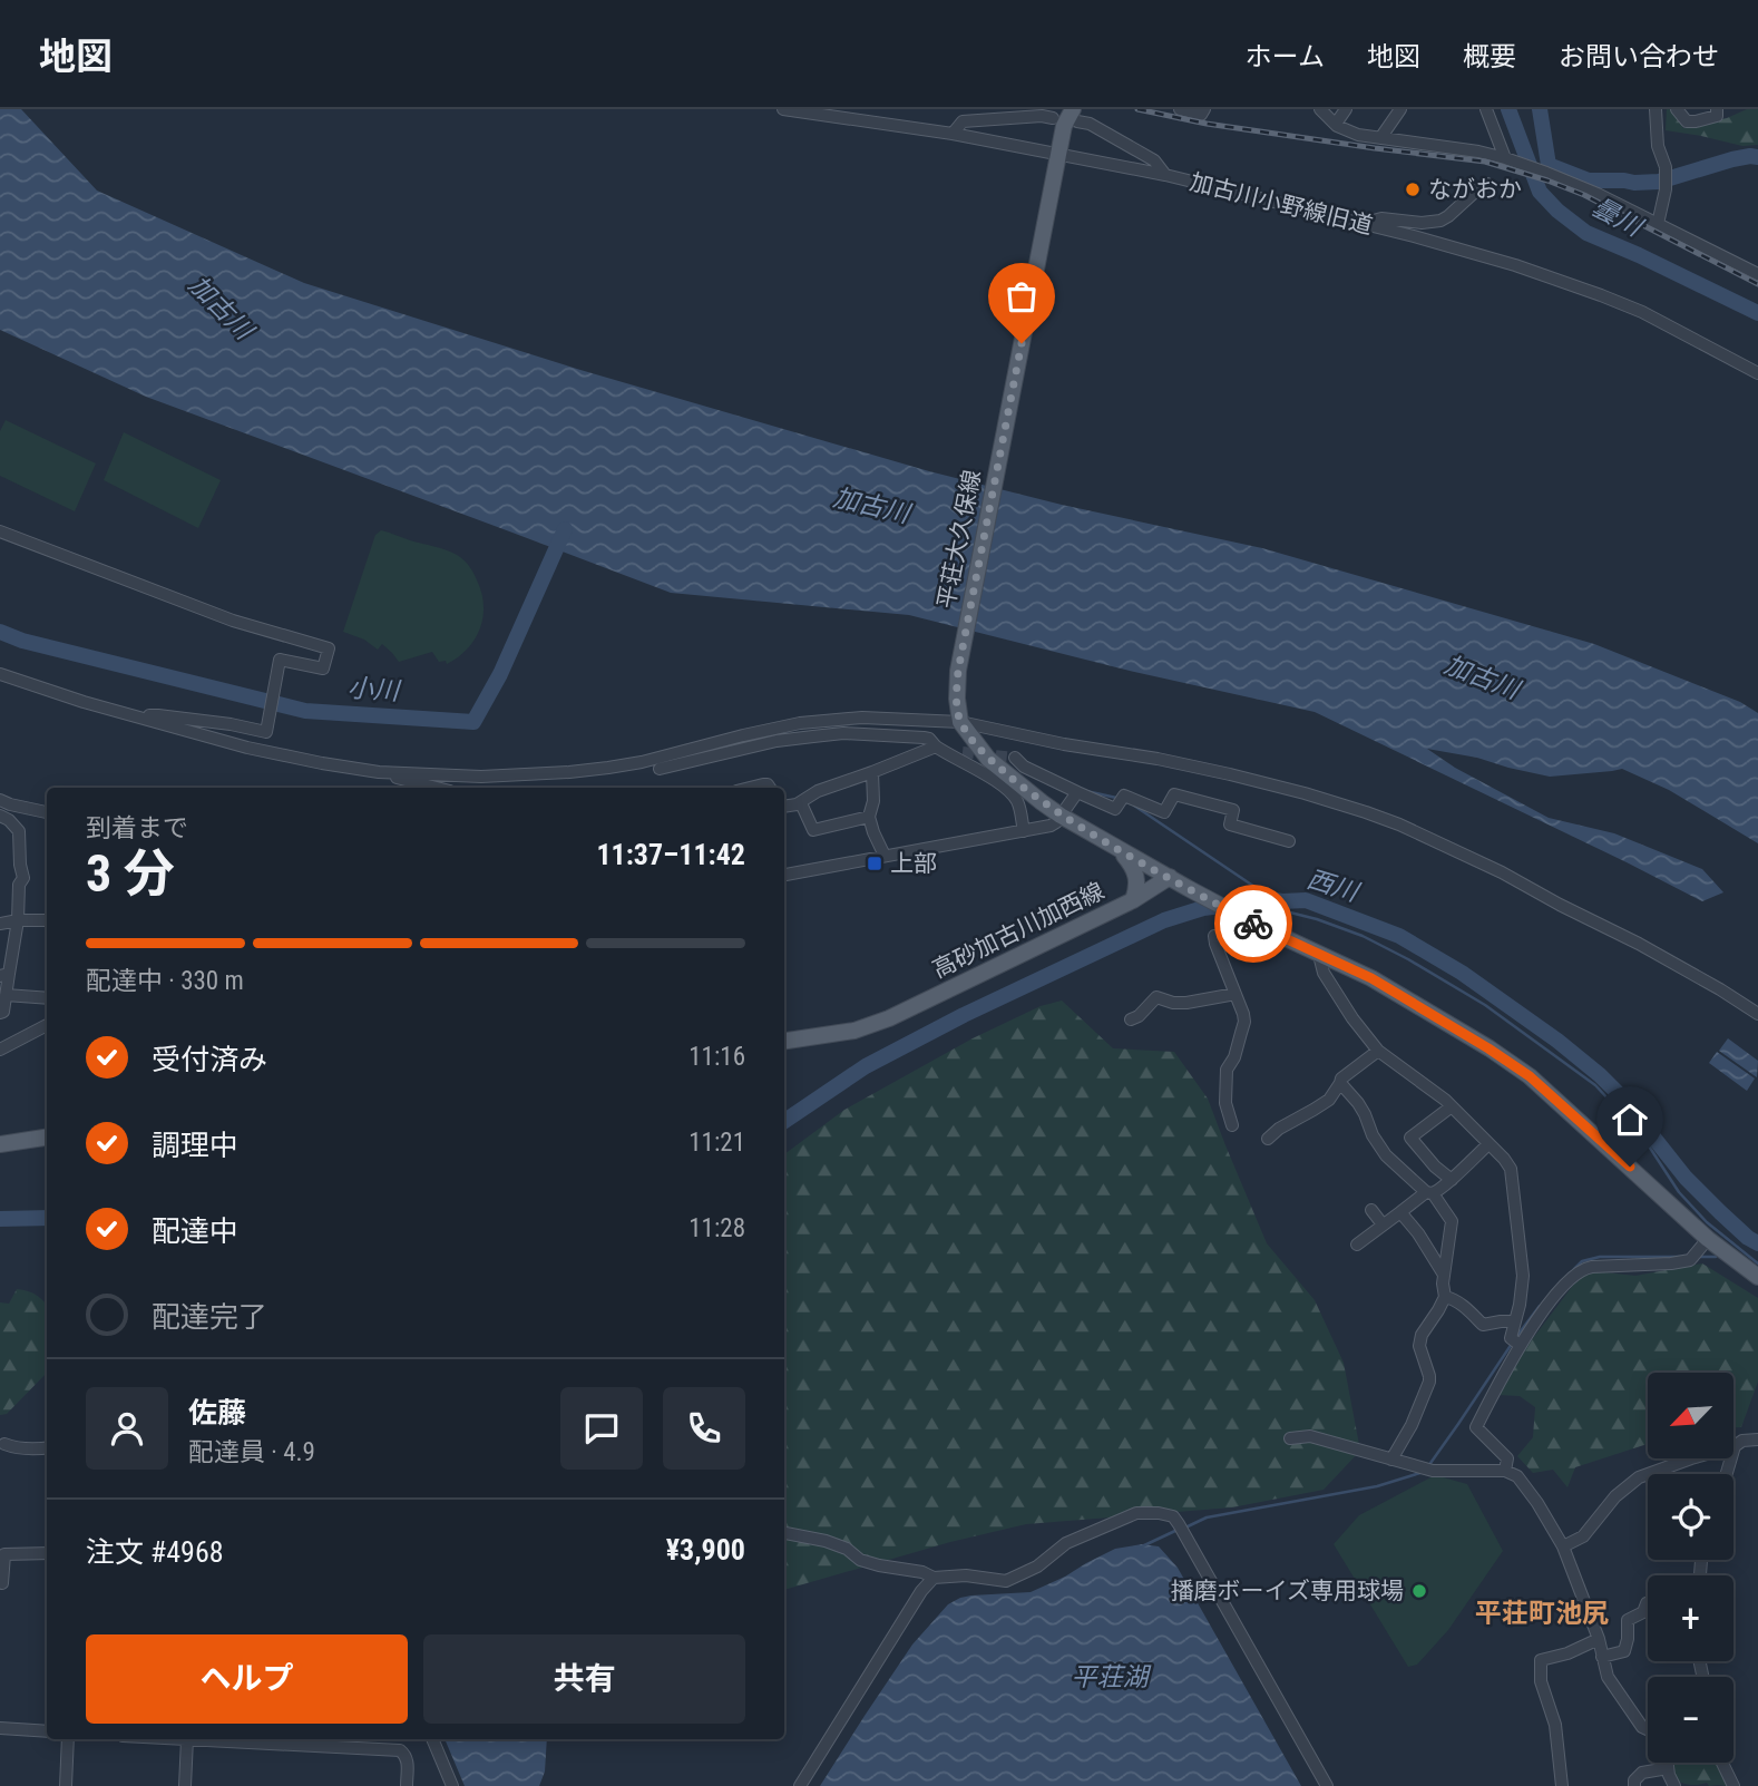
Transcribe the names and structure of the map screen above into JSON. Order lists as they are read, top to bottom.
{
  "streets": {
    "main road": ["平荘大久保線", "高砂加古川加西線"],
    "street": ["加古川小野線旧道"]
  },
  "crossings": [
    ["加古川小野線旧道", "平荘大久保線"]
  ],
  "districts": ["平荘町池尻"],
  "water": [
    "曇川",
    "加古川",
    "小川",
    "西川",
    "平荘湖"
  ],
  "places": {
    "other": ["ながおか", "播磨ボーイズ専用球場"],
    "transit": ["上部"]
  },
  "north": "bottom left",
  "page": {
    "header": "地図",
    "nav": [
      "ホーム",
      "地図",
      "概要",
      "お問い合わせ"
    ],
    "heading": ["3 分", "到着まで", "11:37–11:42"],
    "panel": [
      "佐藤",
      "配達員 · 4.9",
      "注文 #4968",
      "¥3,900"
    ],
    "bar": "配達中 · 330 m",
    "list": [
      ["受付済み", "11:16"],
      ["調理中", "11:21"],
      ["配達中", "11:28"],
      "配達完了"
    ],
    "map_buttons": ["+", "−"],
    "buttons": ["ヘルプ", "共有"]
  }
}
